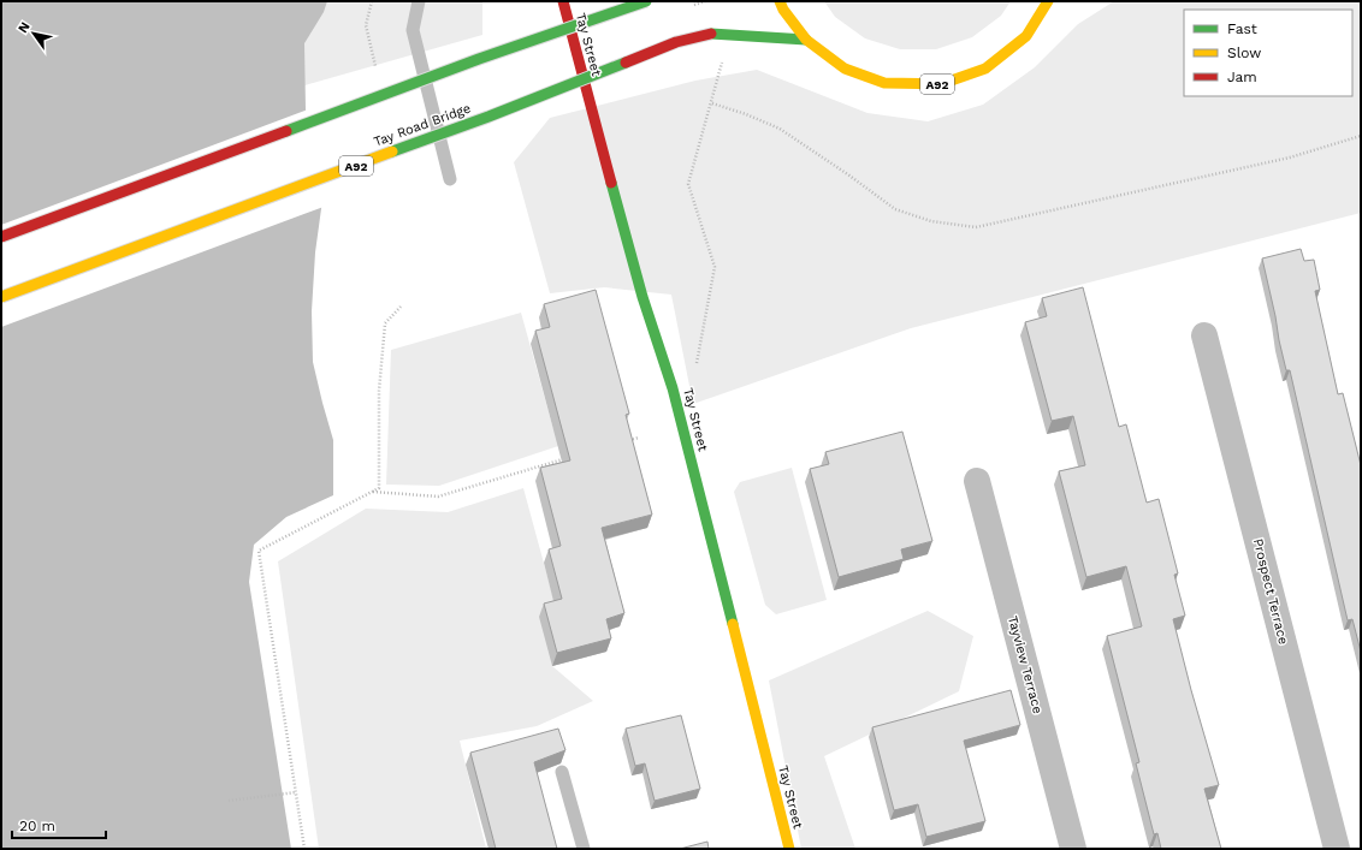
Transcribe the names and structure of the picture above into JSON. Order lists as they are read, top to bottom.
{
  "streets": {
    "main road": ["Tay Street", "A92", "Tay Road Bridge"],
    "street": ["Prospect Terrace", "Tayview Terrace"]
  },
  "crossings": [
    ["A92", "Tay Road Bridge"]
  ],
  "legend": ["Fast", "Slow", "Jam"],
  "scale_bar": "20 m",
  "north": "top left"
}
